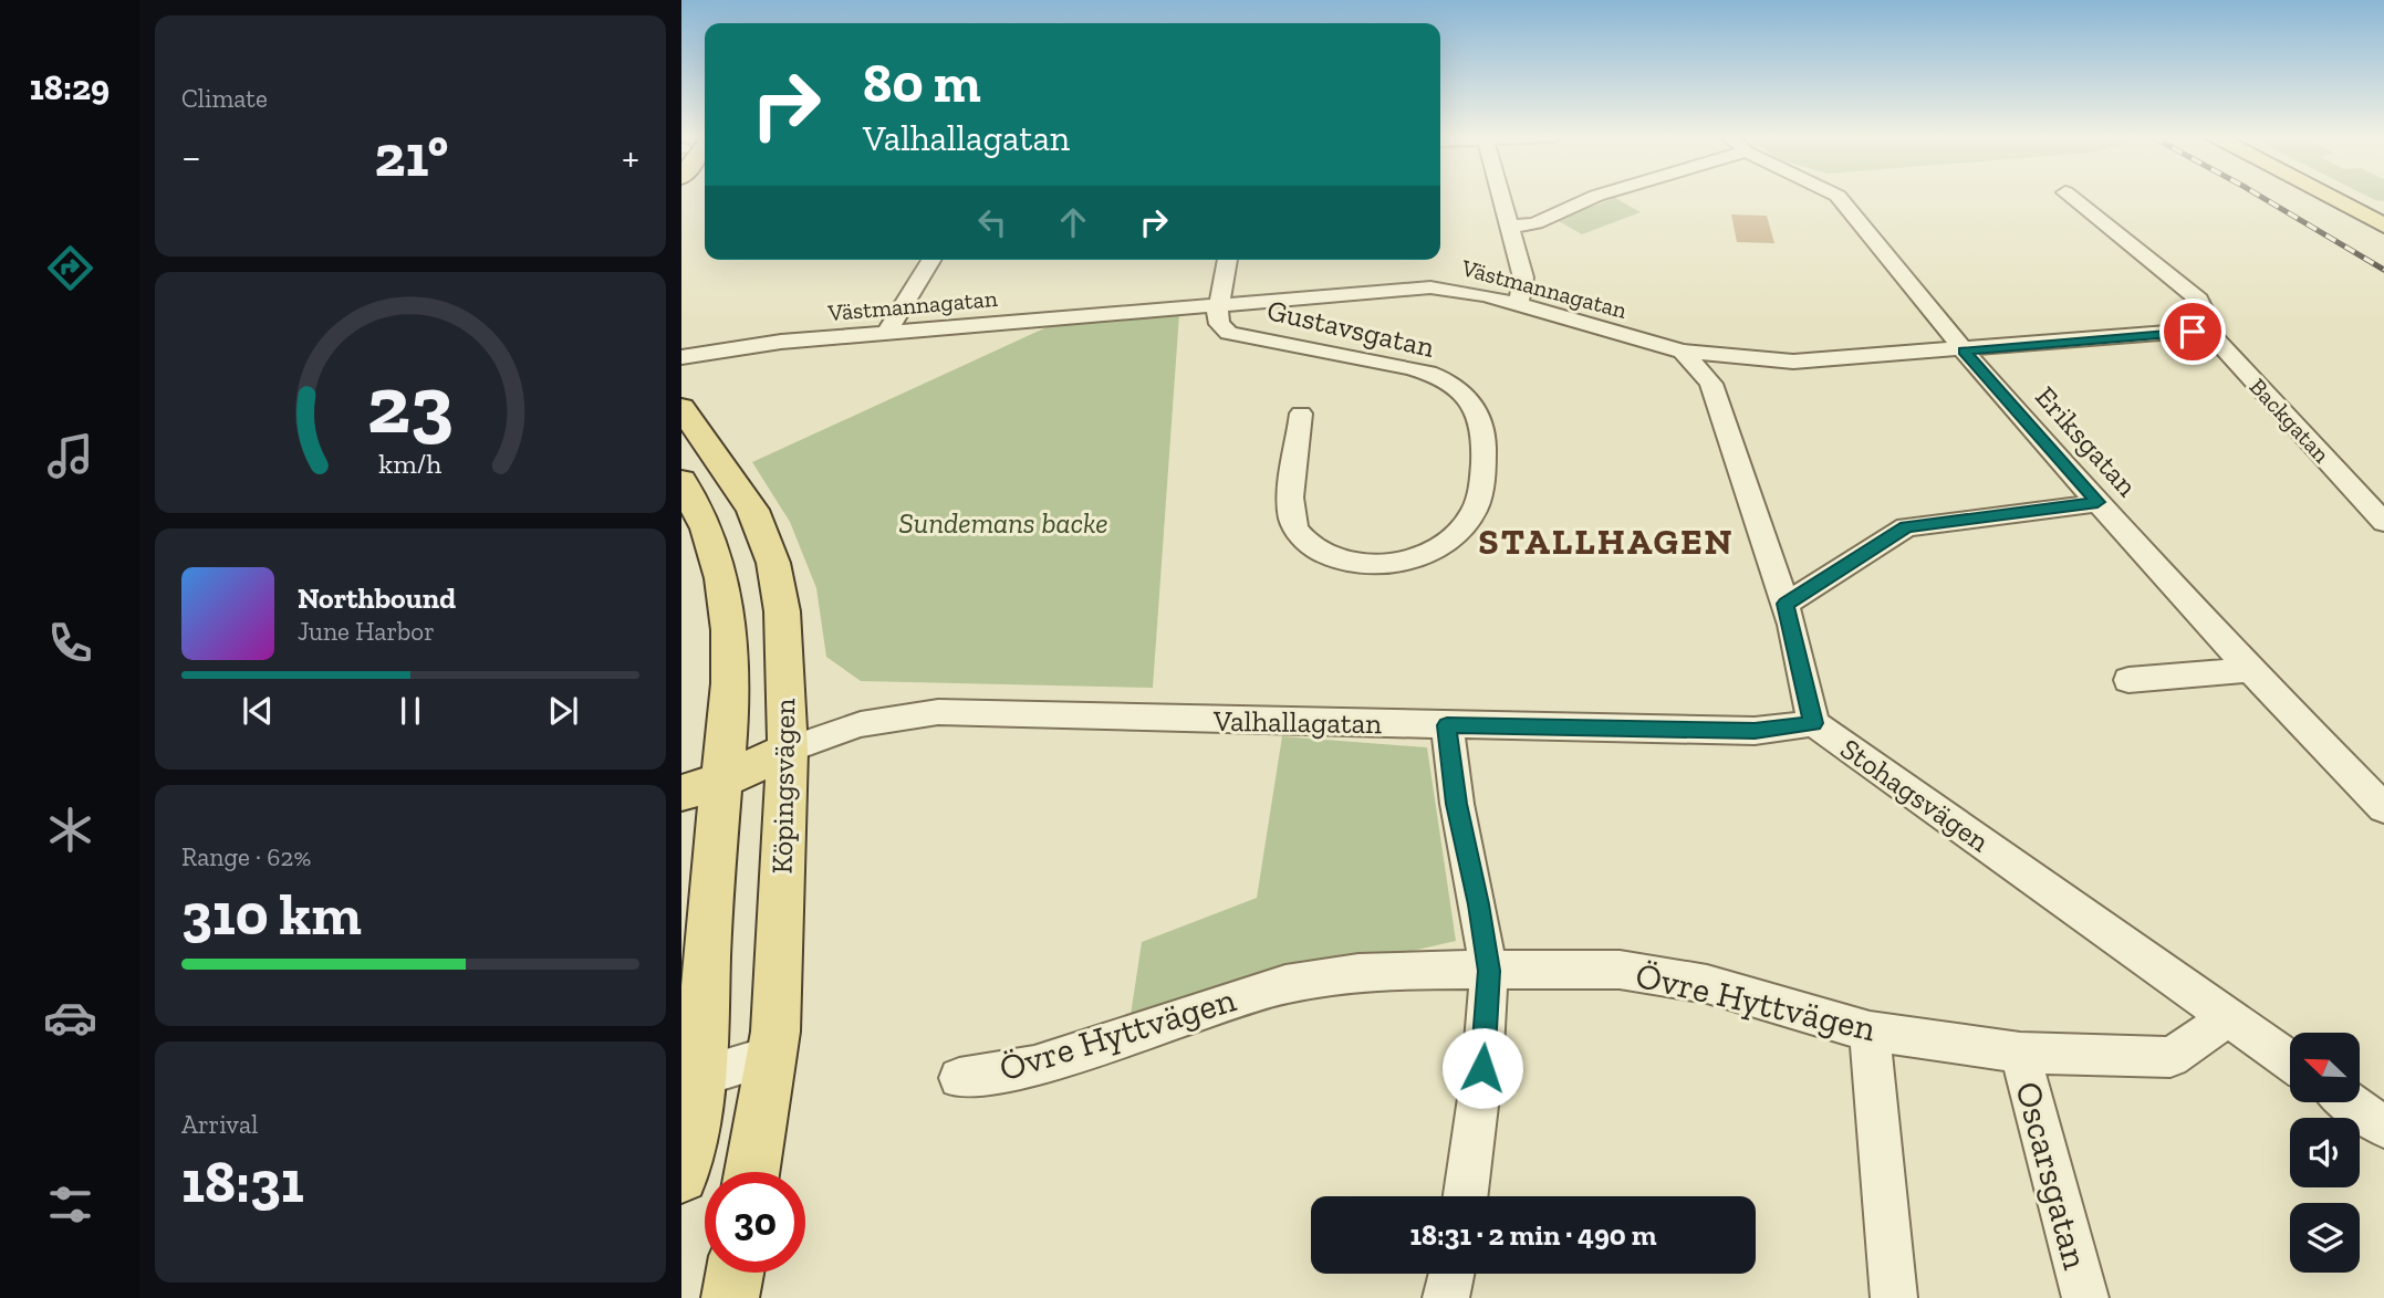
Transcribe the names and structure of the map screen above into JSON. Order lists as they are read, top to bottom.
{
  "streets": {
    "main road": ["Köpingsvägen"],
    "street": [
      "Västmannagatan",
      "Gustavsgatan",
      "Backgatan",
      "Eriksgatan",
      "Valhallagatan",
      "Stohagsvägen",
      "Övre Hyttvägen",
      "Oscarsgatan"
    ]
  },
  "crossings": [
    ["Västmannagatan", "Gustavsgatan"],
    ["Västmannagatan", "Backgatan"],
    ["Västmannagatan", "Eriksgatan"],
    ["Västmannagatan", "Stohagsvägen"],
    ["Valhallagatan", "Köpingsvägen"],
    ["Valhallagatan", "Stohagsvägen"],
    ["Stohagsvägen", "Övre Hyttvägen"],
    ["Övre Hyttvägen", "Oscarsgatan"]
  ],
  "districts": ["STALLHAGEN"],
  "parks": ["Sundemans backe"],
  "north": "top left",
  "page": {
    "tabs": "18:29",
    "tile": [
      "Climate",
      ["Range · 62%", "310 km"],
      ["Arrival", "18:31"]
    ],
    "turn": ["80 m", "Valhallagatan"],
    "heat": ["−", "21°", "+"],
    "song": ["Northbound", "June Harbor"],
    "limit": "30",
    "trip": "18:31 · 2 min · 490 m",
    "gauge": ["23", "km/h"]
  }
}
